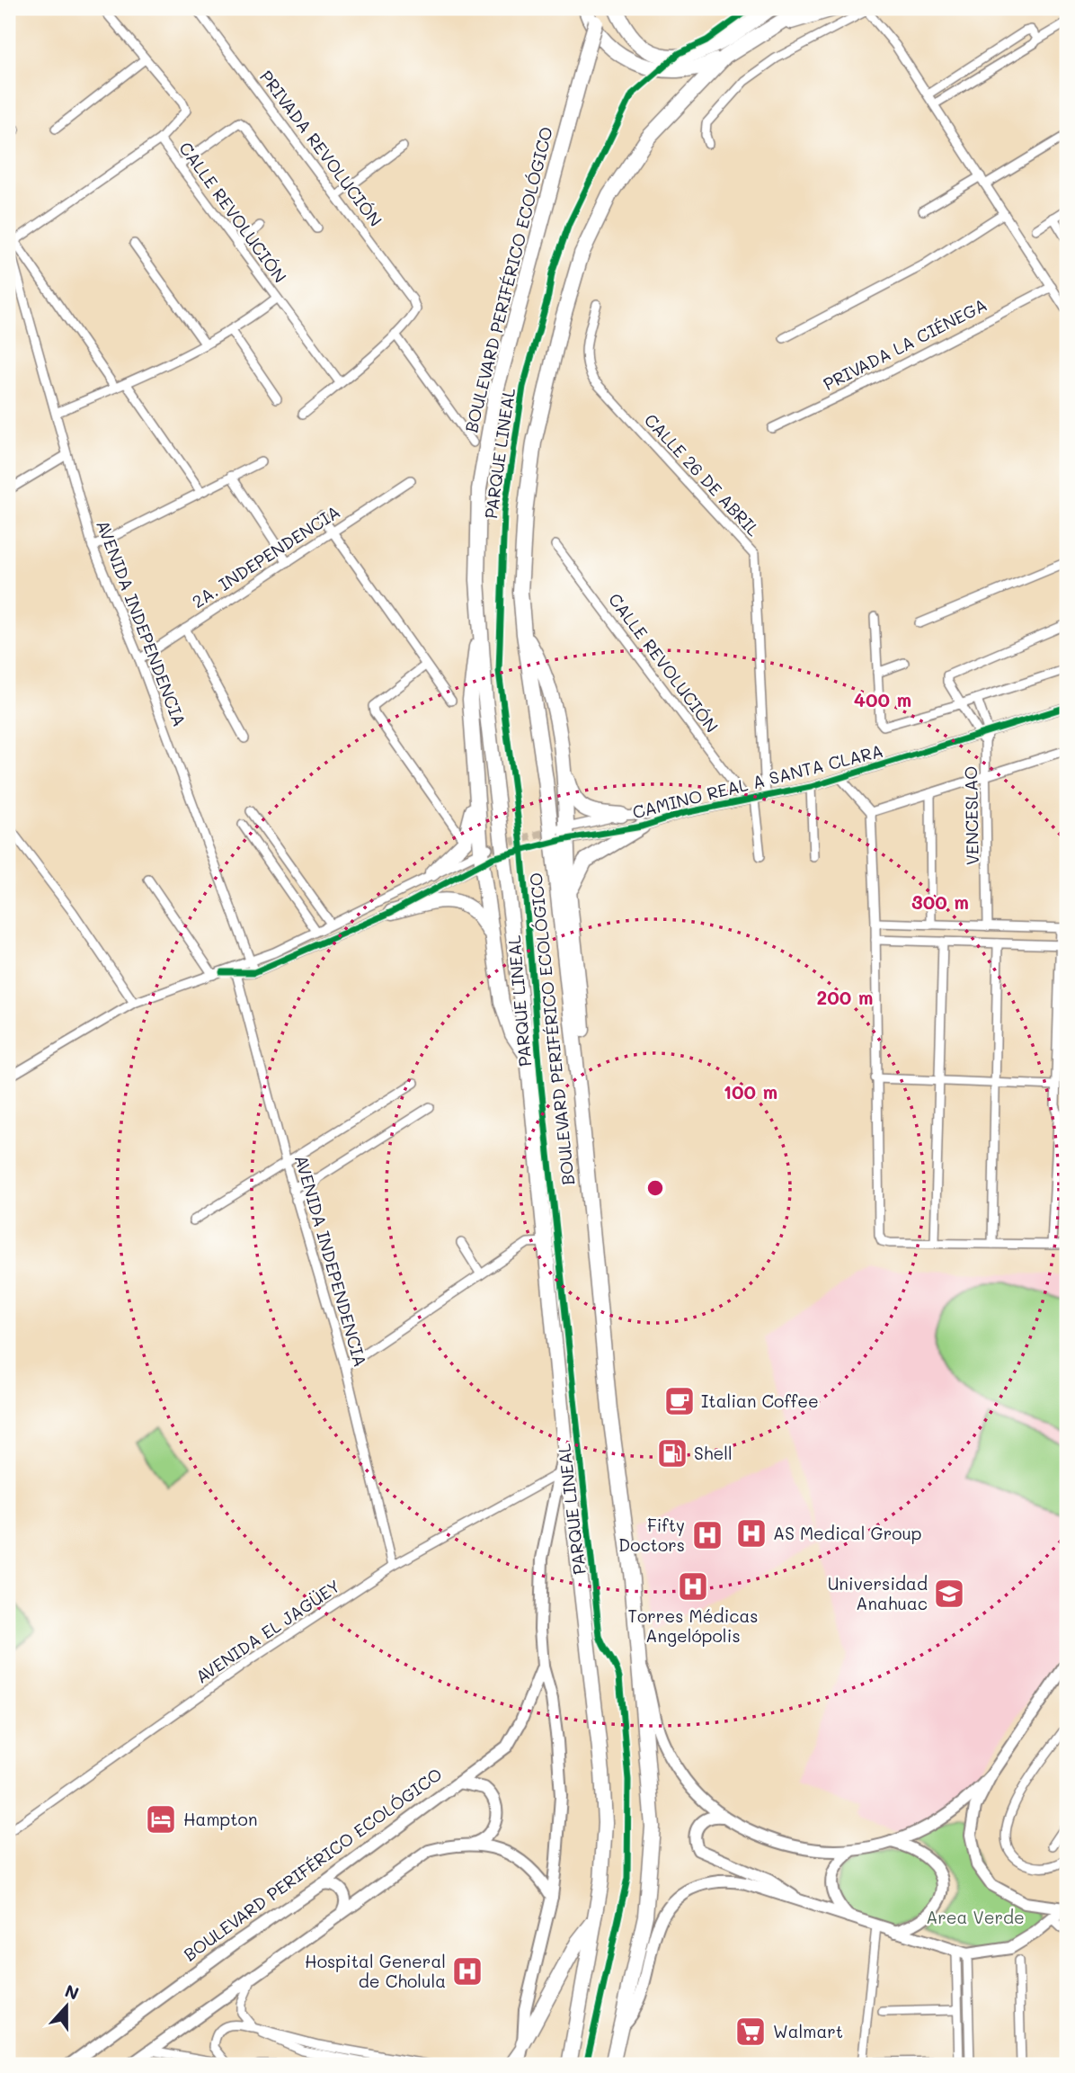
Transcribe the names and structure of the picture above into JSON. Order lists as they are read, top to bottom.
{
  "streets": {
    "highway": ["BOULEVARD PERIFÉRICO ECOLÓGICO"],
    "street": [
      "PRIVADA REVOLUCIÓN",
      "CALLE REVOLUCIÓN",
      "PRIVADA LA CIÉNEGA",
      "CALLE 26 DE ABRIL",
      "2A. INDEPENDENCIA",
      "AVENIDA INDEPENDENCIA",
      "CAMINO REAL A SANTA CLARA",
      "VENCESLAO",
      "AVENIDA EL JAGÜEY"
    ],
    "cycle path": ["PARQUE LINEAL"]
  },
  "crossings": [
    ["CALLE REVOLUCIÓN", "CAMINO REAL A SANTA CLARA"],
    ["CALLE 26 DE ABRIL", "CAMINO REAL A SANTA CLARA"],
    ["2A. INDEPENDENCIA", "AVENIDA INDEPENDENCIA"],
    ["AVENIDA INDEPENDENCIA", "AVENIDA EL JAGÜEY"],
    ["CAMINO REAL A SANTA CLARA", "VENCESLAO"]
  ],
  "parks": ["Area Verde"],
  "places": {
    "cafe": ["Italian Coffee"],
    "fuel station": ["Shell"],
    "hospital": [
      "AS Medical Group",
      "Fifty Doctors",
      "Torres Médicas Angelópolis",
      "Hospital General de Cholula"
    ],
    "school or university": ["Universidad Anahuac"],
    "hotel": ["Hampton"],
    "supermarket": ["Walmart"]
  },
  "north": "top",
  "rings": [
    "400 m",
    "300 m",
    "200 m",
    "100 m"
  ]
}
